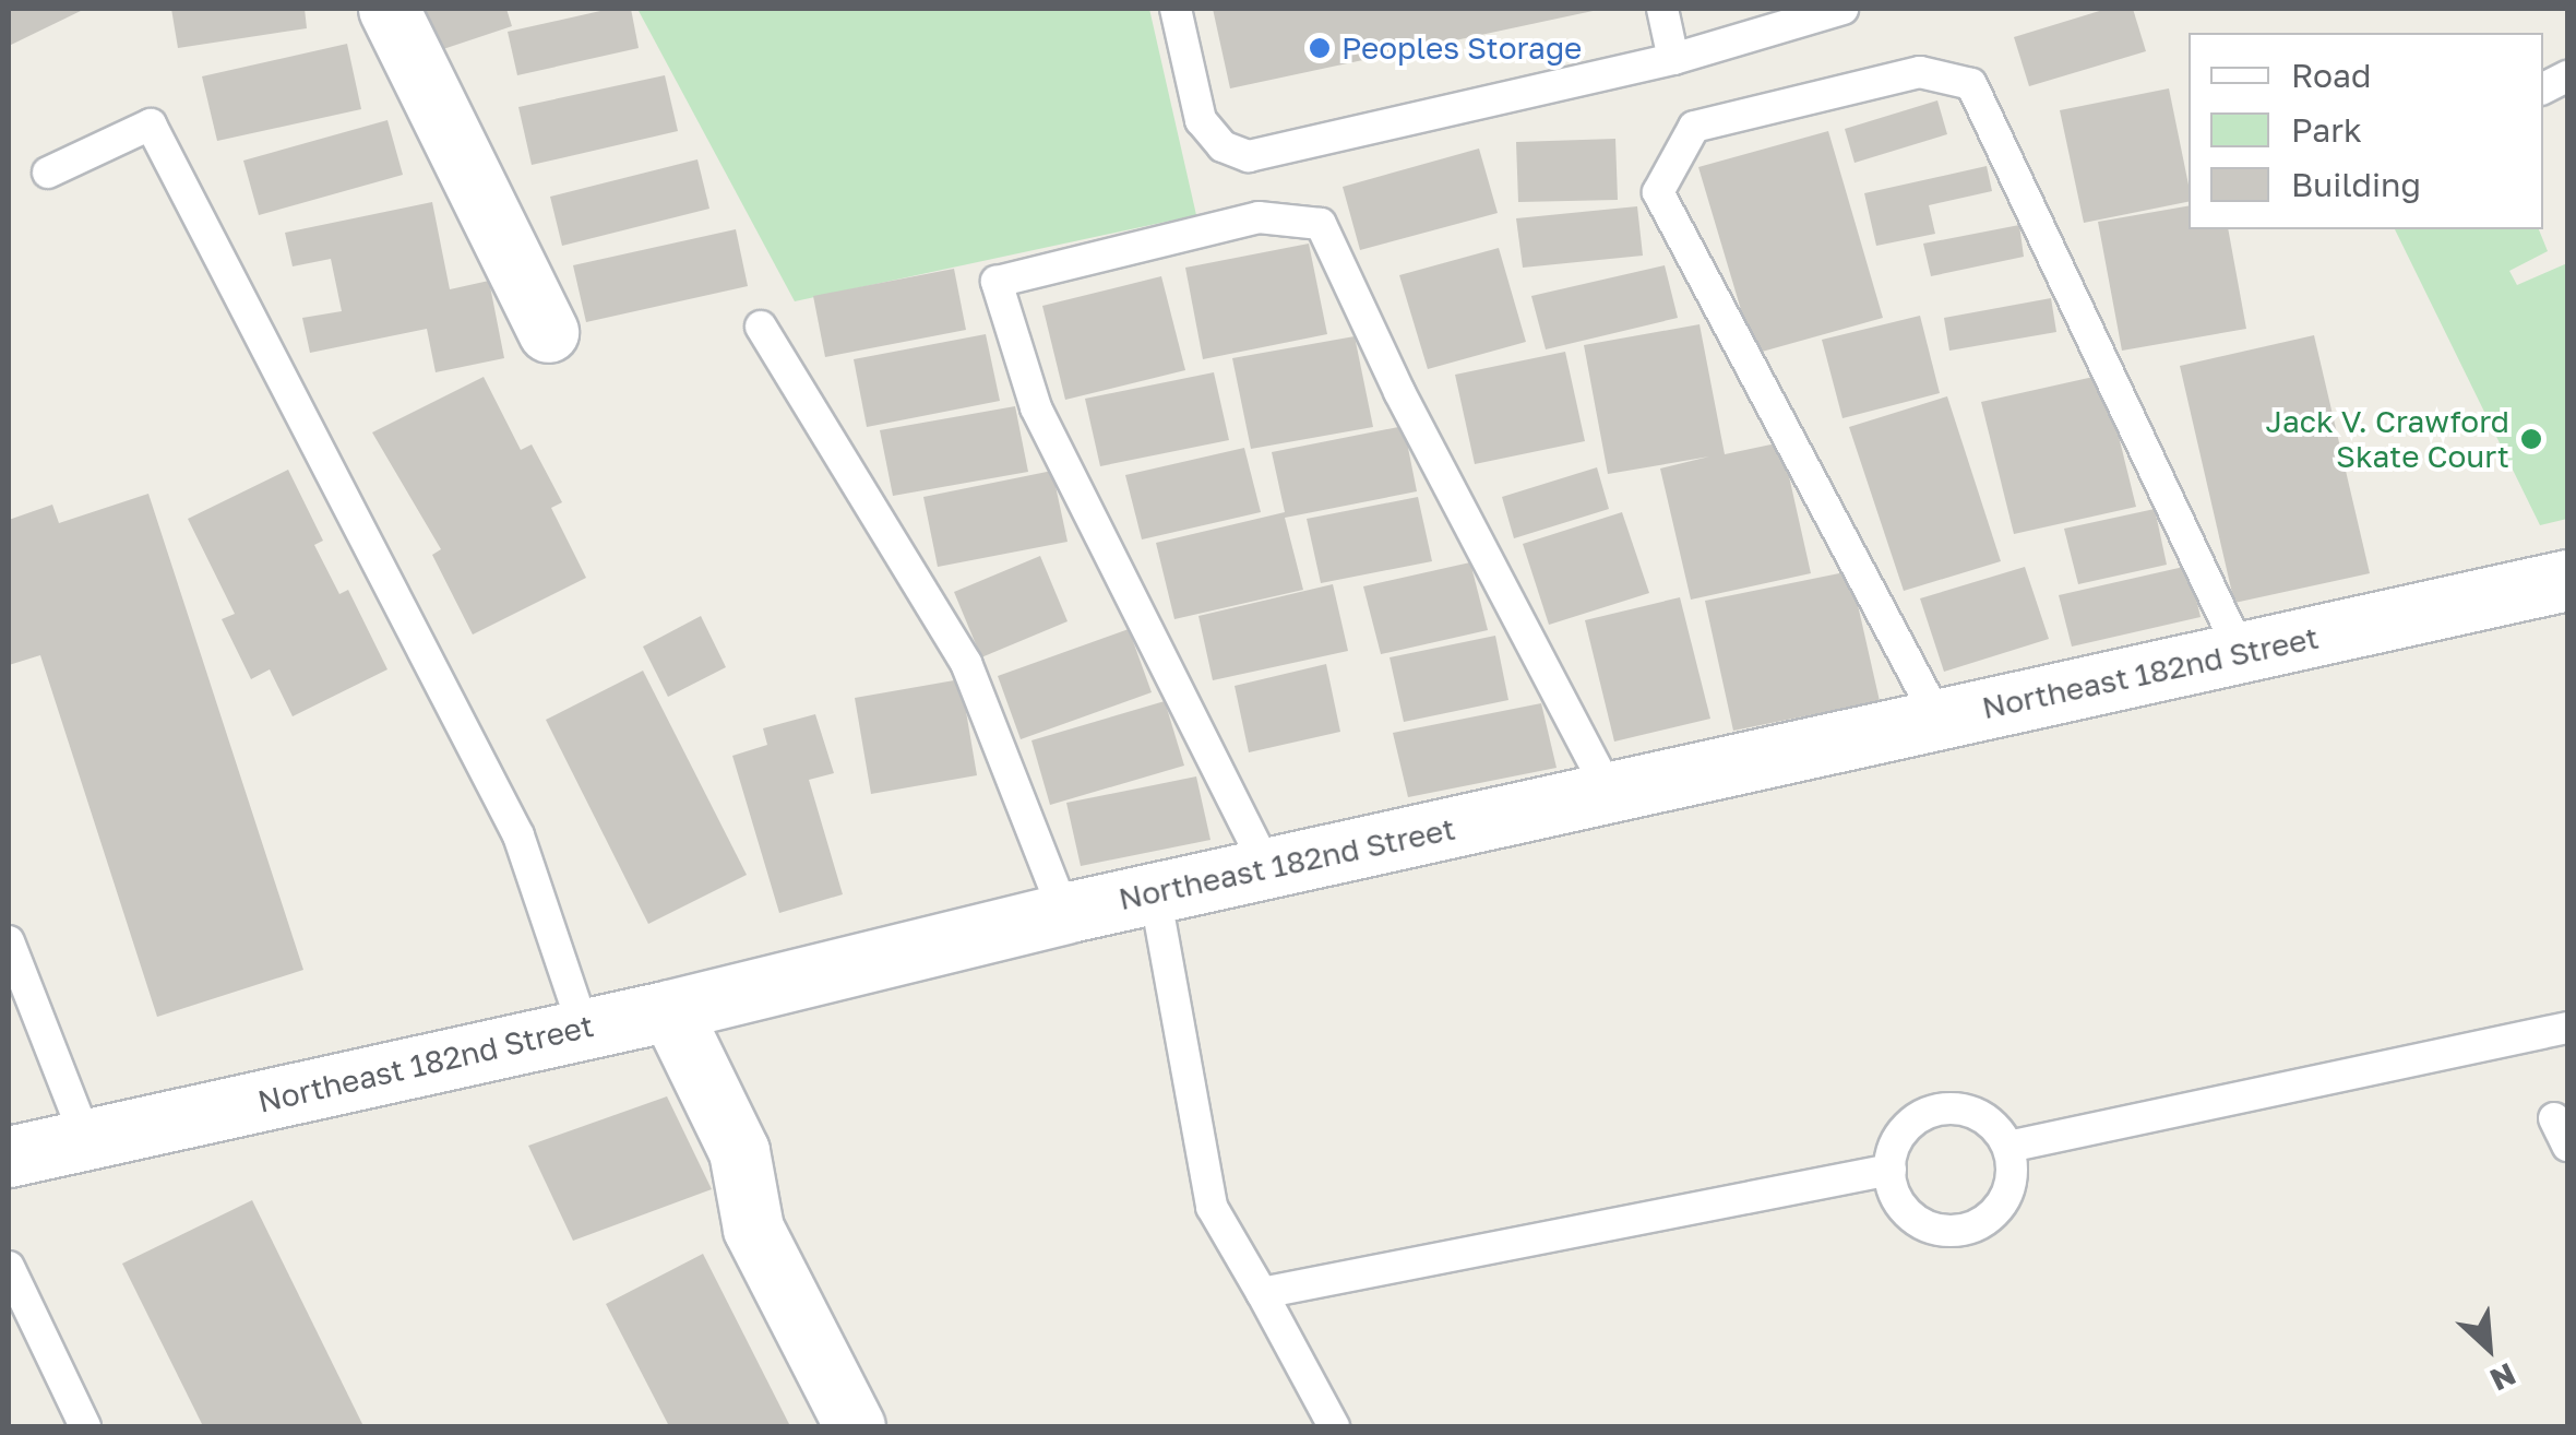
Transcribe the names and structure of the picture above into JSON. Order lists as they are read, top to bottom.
{
  "streets": {
    "street": ["Northeast 182nd Street"]
  },
  "places": ["Peoples Storage", "Jack V. Crawford Skate Court"],
  "legend": ["Road", "Park", "Building"],
  "north": "bottom right"
}
